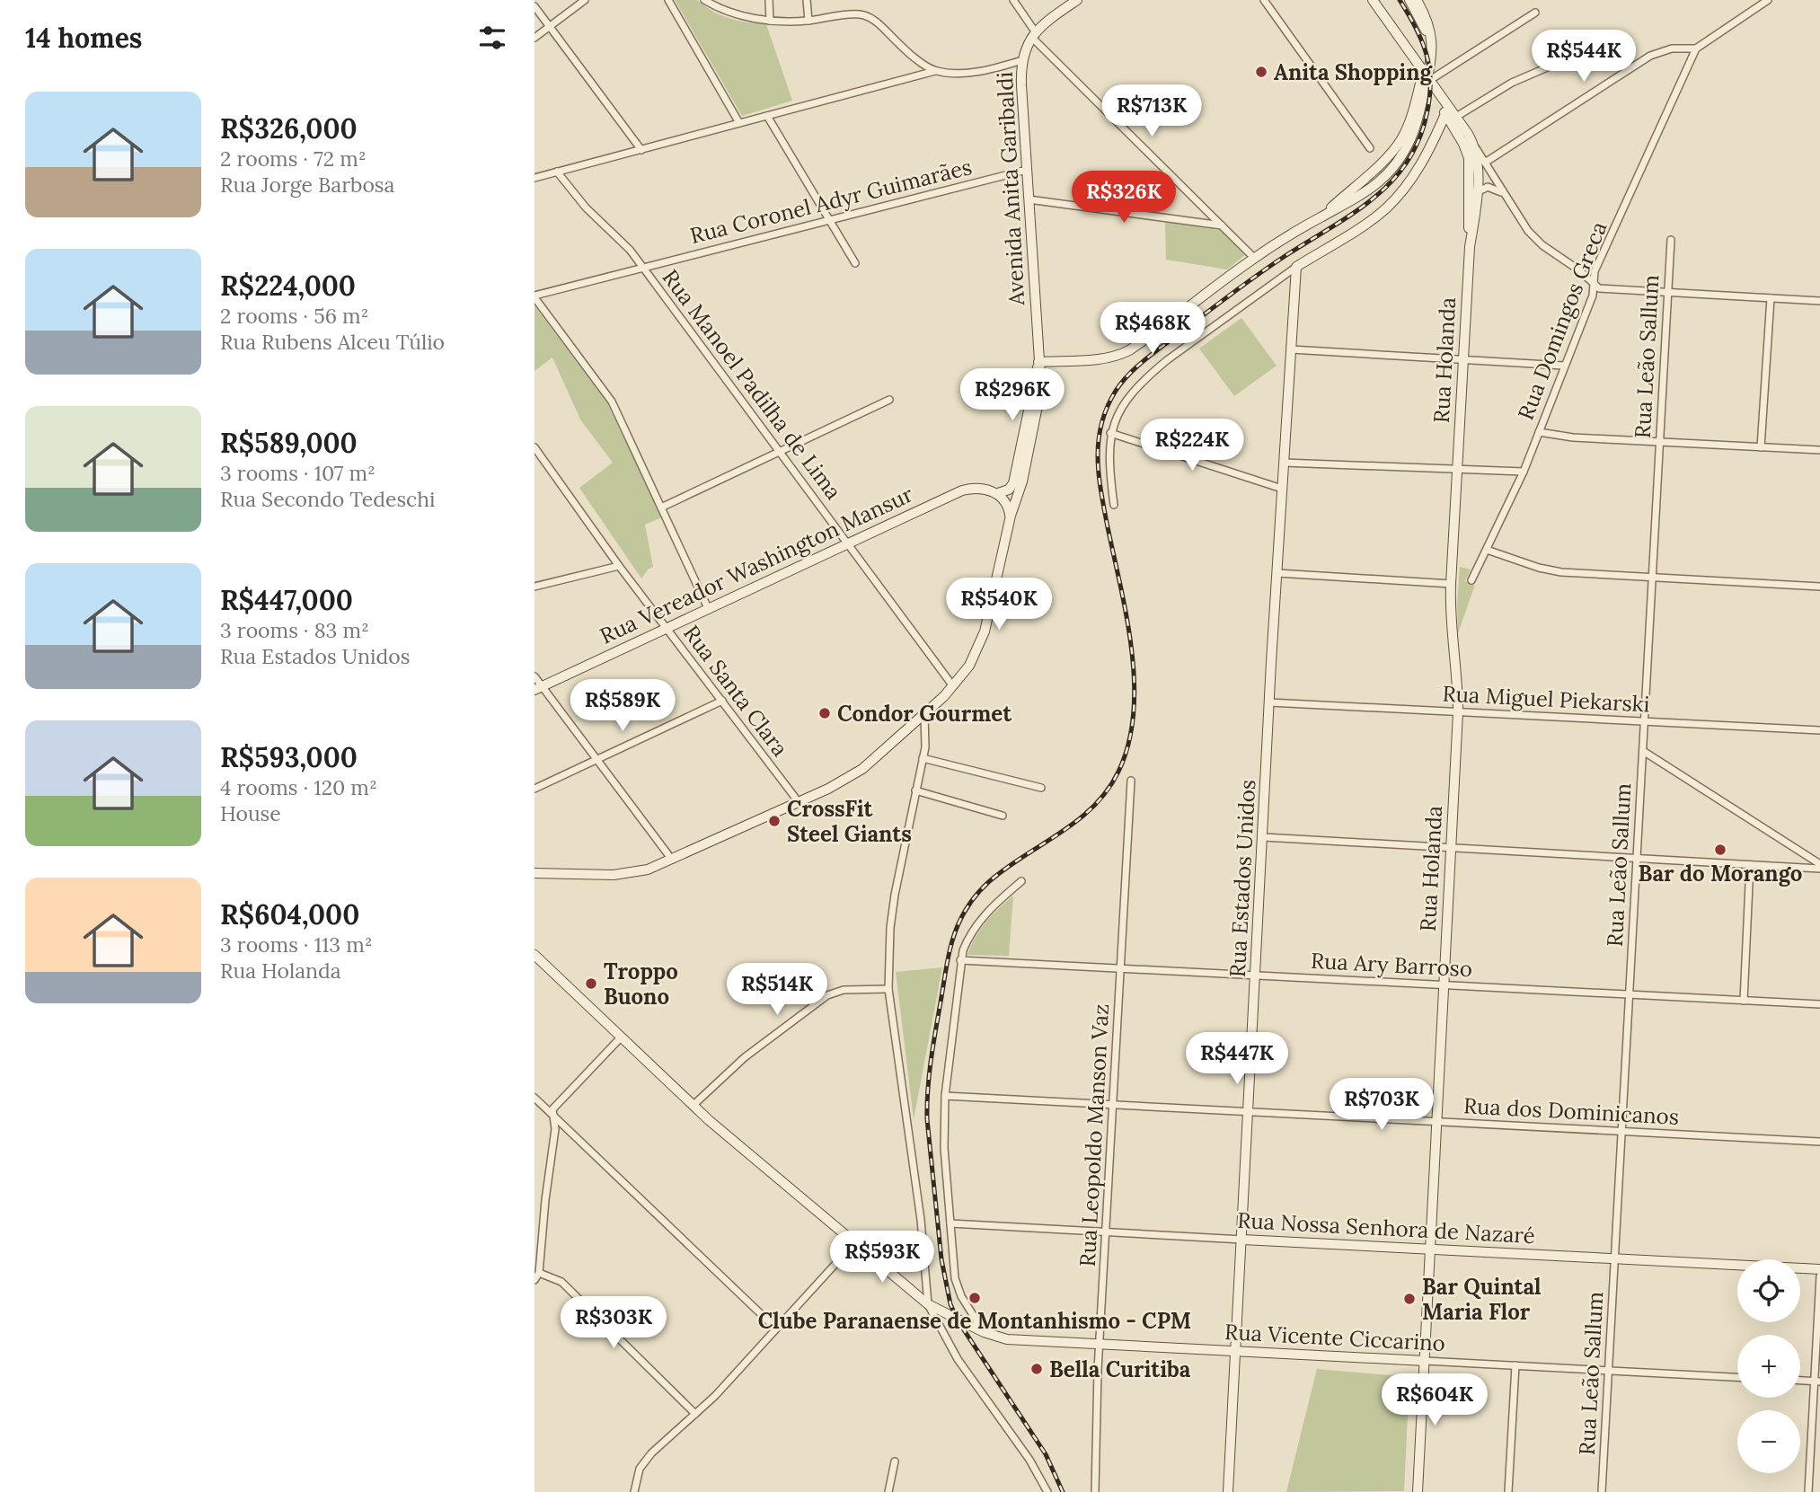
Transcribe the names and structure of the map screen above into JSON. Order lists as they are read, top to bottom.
{
  "streets": {
    "main road": [
      "Avenida Anita Garibaldi",
      "Rua Holanda",
      "Rua Vereador Washington Mansur",
      "Rua Estados Unidos",
      "Rua Nossa Senhora de Nazaré",
      "Rua Vicente Ciccarino"
    ],
    "street": [
      "Rua Coronel Adyr Guimarães",
      "Rua Domingos Greca",
      "Rua Leão Sallum",
      "Rua Manoel Padilha de Lima",
      "Rua Santa Clara",
      "Rua Miguel Piekarski",
      "Rua Ary Barroso",
      "Rua dos Dominicanos",
      "Rua Leopoldo Manson Vaz"
    ]
  },
  "crossings": [
    ["Avenida Anita Garibaldi", "Rua Coronel Adyr Guimarães"],
    ["Avenida Anita Garibaldi", "Rua Manoel Padilha de Lima"],
    ["Avenida Anita Garibaldi", "Rua Vereador Washington Mansur"],
    ["Avenida Anita Garibaldi", "Rua Santa Clara"],
    ["Rua Coronel Adyr Guimarães", "Rua Manoel Padilha de Lima"],
    ["Rua Leão Sallum", "Rua Miguel Piekarski"],
    ["Rua Leão Sallum", "Rua Ary Barroso"],
    ["Rua Leão Sallum", "Rua dos Dominicanos"],
    ["Rua Leão Sallum", "Rua Nossa Senhora de Nazaré"],
    ["Rua Leão Sallum", "Rua Vicente Ciccarino"],
    ["Rua Holanda", "Rua Miguel Piekarski"],
    ["Rua Holanda", "Rua Ary Barroso"],
    ["Rua Holanda", "Rua dos Dominicanos"],
    ["Rua Holanda", "Rua Nossa Senhora de Nazaré"],
    ["Rua Holanda", "Rua Vicente Ciccarino"],
    ["Rua Manoel Padilha de Lima", "Rua Vereador Washington Mansur"],
    ["Rua Vereador Washington Mansur", "Rua Santa Clara"],
    ["Rua Miguel Piekarski", "Rua Estados Unidos"],
    ["Rua Estados Unidos", "Rua Ary Barroso"],
    ["Rua Estados Unidos", "Rua dos Dominicanos"],
    ["Rua Estados Unidos", "Rua Nossa Senhora de Nazaré"],
    ["Rua Estados Unidos", "Rua Vicente Ciccarino"],
    ["Rua Ary Barroso", "Rua Leopoldo Manson Vaz"],
    ["Rua dos Dominicanos", "Rua Leopoldo Manson Vaz"],
    ["Rua Leopoldo Manson Vaz", "Rua Nossa Senhora de Nazaré"],
    ["Rua Leopoldo Manson Vaz", "Rua Vicente Ciccarino"]
  ],
  "places": [
    "Anita Shopping",
    "Condor Gourmet",
    "CrossFit Steel Giants",
    "Bar do Morango",
    "Troppo Buono",
    "Clube Paranaense de Montanhismo - CPM",
    "Bar Quintal Maria Flor",
    "Bella Curitiba"
  ],
  "page": {
    "heading": "14 homes",
    "price": [
      "R$544K",
      "R$713K",
      "R$326K",
      "R$468K",
      "R$296K",
      "R$224K",
      "R$540K",
      "R$589K",
      "R$514K",
      "R$447K",
      "R$703K",
      "R$593K",
      "R$303K",
      "R$604K"
    ],
    "list": [
      {
        "name": "R$326,000",
        "note": "2 rooms · 72 m² · Rua Jorge Barbosa"
      },
      {
        "name": "R$224,000",
        "note": "2 rooms · 56 m² · Rua Rubens Alceu Túlio"
      },
      {
        "name": "R$589,000",
        "note": "3 rooms · 107 m² · Rua Secondo Tedeschi"
      },
      {
        "name": "R$447,000",
        "note": "3 rooms · 83 m² · Rua Estados Unidos"
      },
      {
        "name": "R$593,000",
        "note": "4 rooms · 120 m² · House"
      },
      {
        "name": "R$604,000",
        "note": "3 rooms · 113 m² · Rua Holanda"
      }
    ],
    "map_buttons": ["+", "−"]
  }
}
